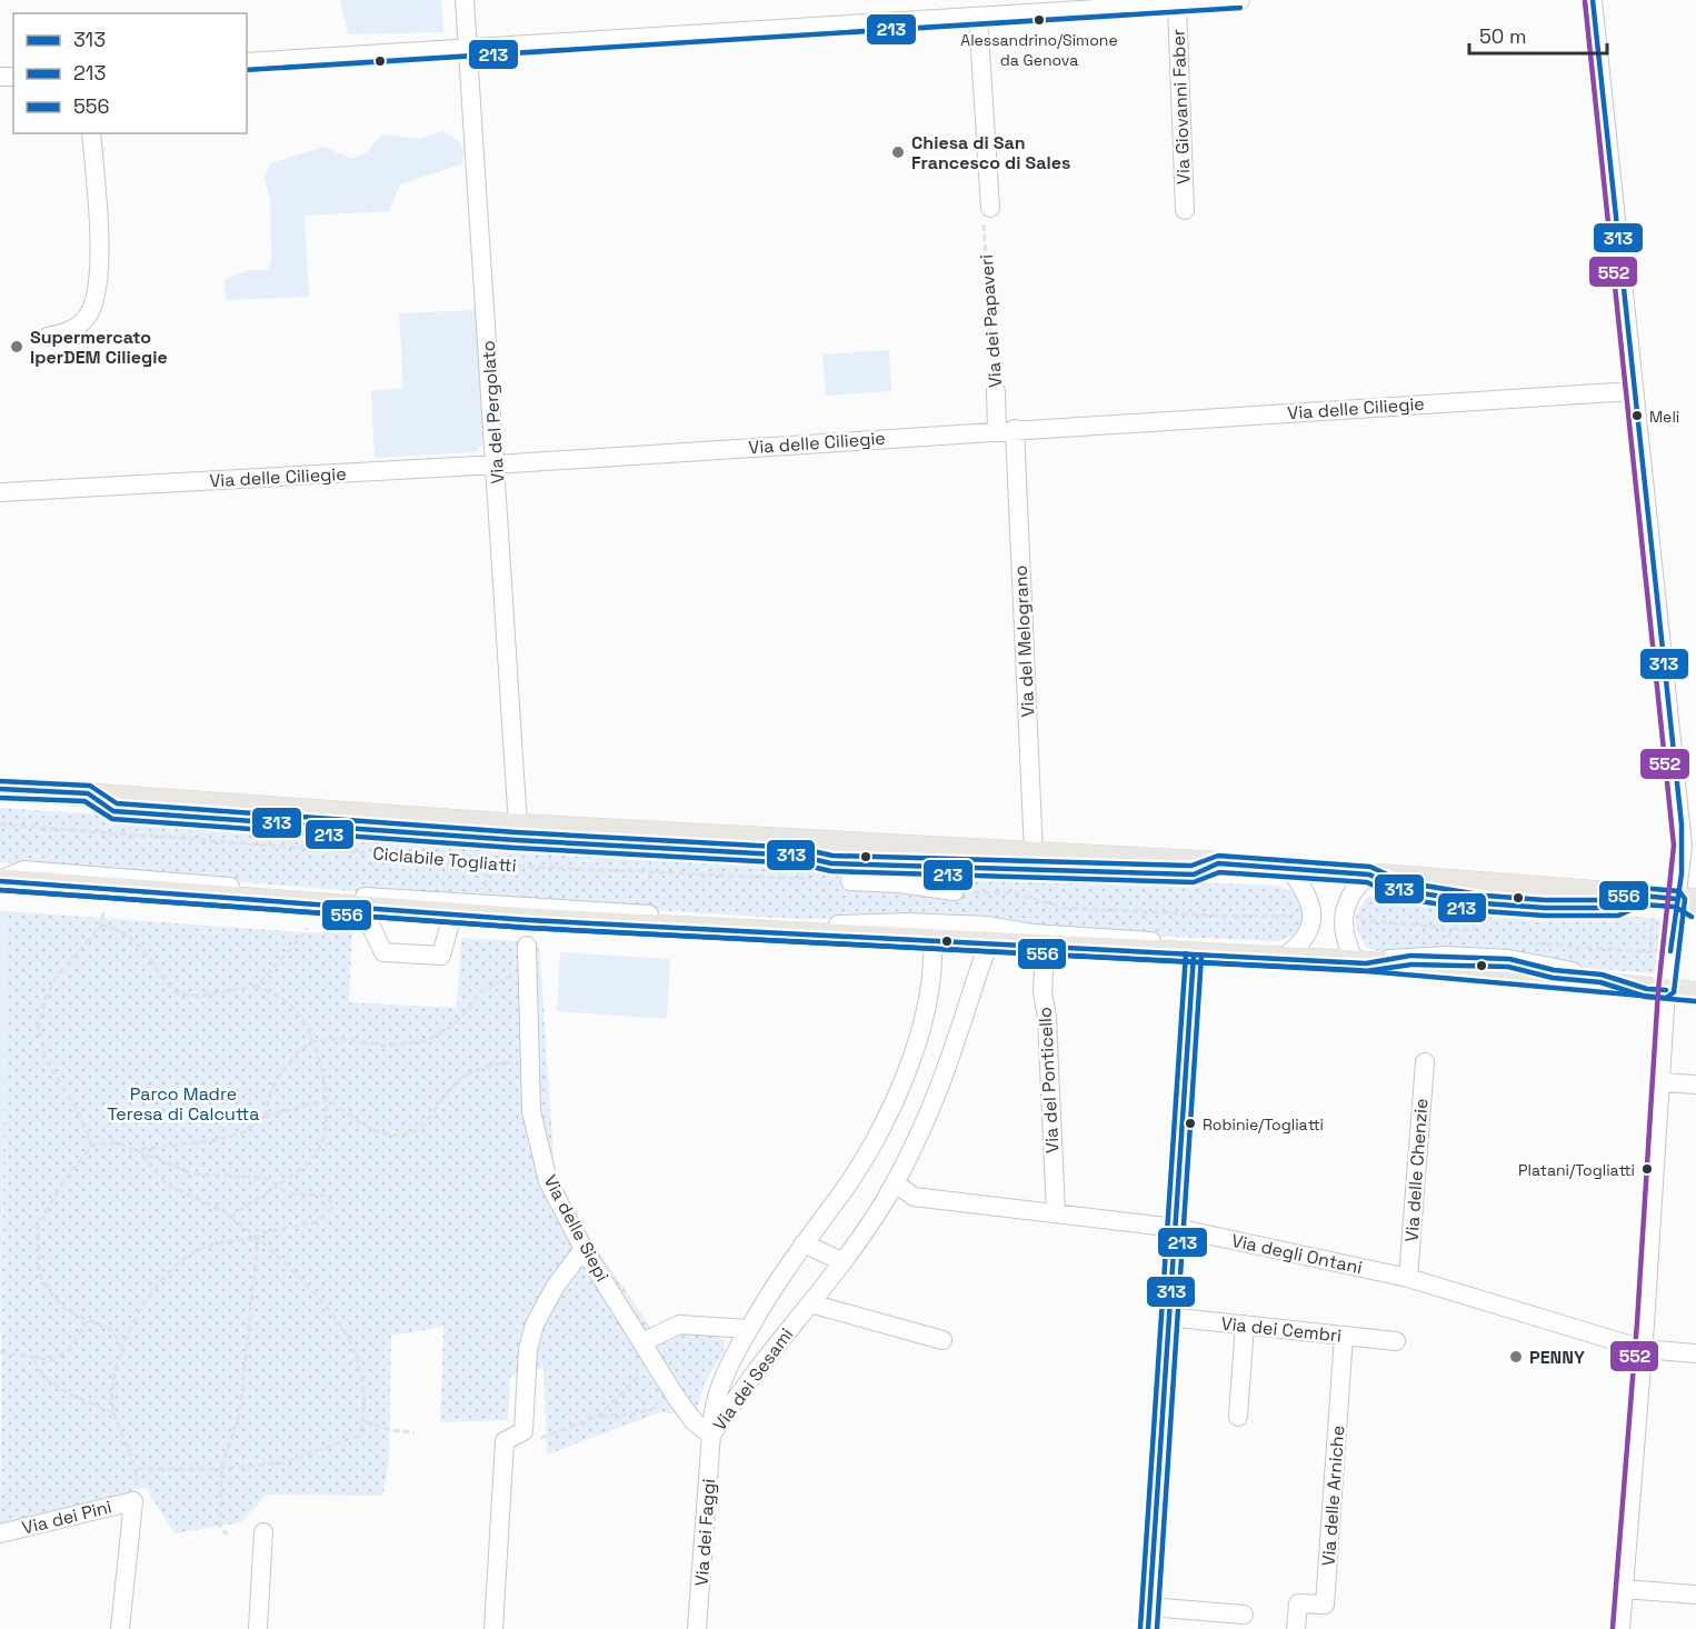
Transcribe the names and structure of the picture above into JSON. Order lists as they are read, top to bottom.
{
  "streets": {
    "street": [
      "Via Giovanni Faber",
      "Via dei Papaveri",
      "Via delle Ciliegie",
      "Via del Pergolato",
      "Via del Melograno",
      "Via del Ponticello",
      "Via delle Chenzie",
      "Via delle Siepi",
      "Via degli Ontani",
      "Via dei Cembri",
      "Via dei Sesami",
      "Via delle Arniche",
      "Via dei Pini",
      "Via dei Faggi"
    ],
    "path": ["Ciclabile Togliatti"]
  },
  "crossings": [
    ["Via dei Papaveri", "Via delle Ciliegie"],
    ["Via dei Papaveri", "Via del Melograno"],
    ["Via delle Ciliegie", "Via del Pergolato"],
    ["Via delle Ciliegie", "Via del Melograno"],
    ["Via del Ponticello", "Via degli Ontani"],
    ["Via delle Chenzie", "Via degli Ontani"],
    ["Via delle Siepi", "Via dei Sesami"],
    ["Via delle Siepi", "Via dei Faggi"],
    ["Via degli Ontani", "Via dei Sesami"],
    ["Via dei Cembri", "Via delle Arniche"],
    ["Via dei Sesami", "Via dei Faggi"]
  ],
  "parks": ["Parco Madre Teresa di Calcutta"],
  "places": [
    "Alessandrino/Simone da Genova",
    "Chiesa di San Francesco di Sales",
    "Supermercato IperDEM Ciliegie",
    "Meli",
    "Robinie/Togliatti",
    "Platani/Togliatti",
    "PENNY"
  ],
  "lines": [
    "transit line 313",
    "transit line 552",
    "transit line 213",
    "transit line 556"
  ],
  "legend": ["313", "213", "556"],
  "scale_bar": "50 m"
}
